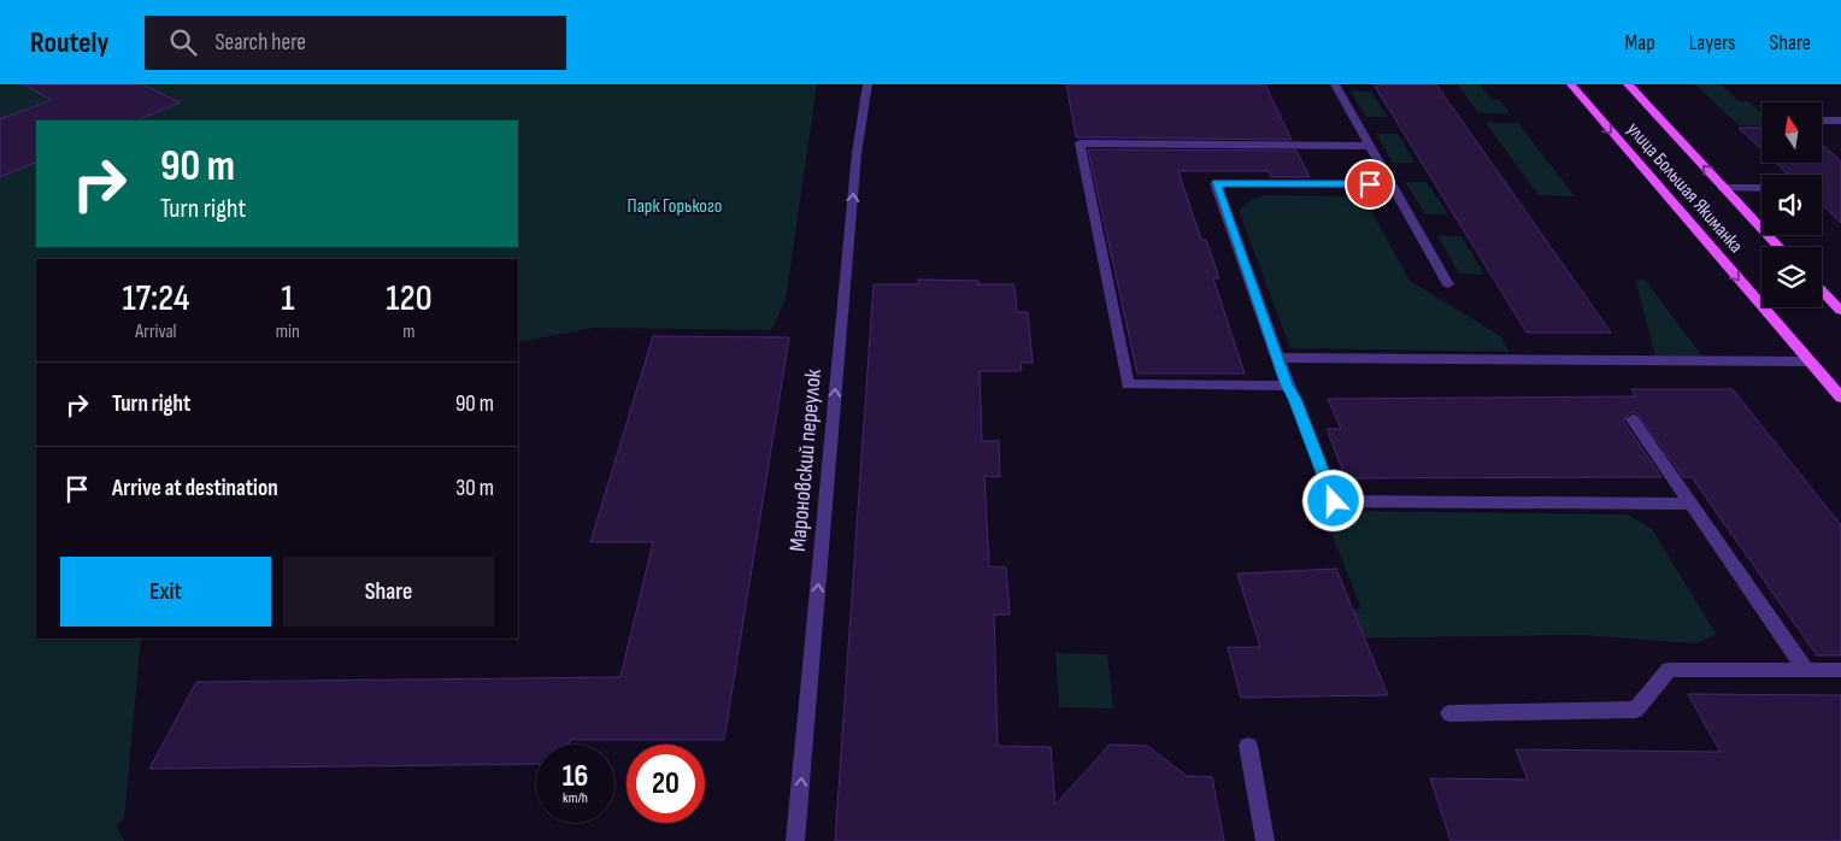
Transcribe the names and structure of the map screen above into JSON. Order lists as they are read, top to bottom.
{
  "streets": {
    "main road": ["улица Большая Якиманка"],
    "street": ["Мароновский переулок"]
  },
  "one_way": ["Мароновский переулок"],
  "parks": ["Парк Горького"],
  "north": "top",
  "page": {
    "header": "Routely",
    "search": "Search here",
    "nav": ["Map", "Layers", "Share"],
    "turn": ["90 m", "Turn right"],
    "eta": [
      "17:24",
      "Arrival",
      "1",
      "min",
      "120",
      "m"
    ],
    "list": [
      {
        "name": "Turn right",
        "value": "90 m"
      },
      {
        "name": "Arrive at destination",
        "value": "30 m"
      }
    ],
    "buttons": ["Exit", "Share"],
    "speed": "16 km/h",
    "limit": "20"
  }
}
